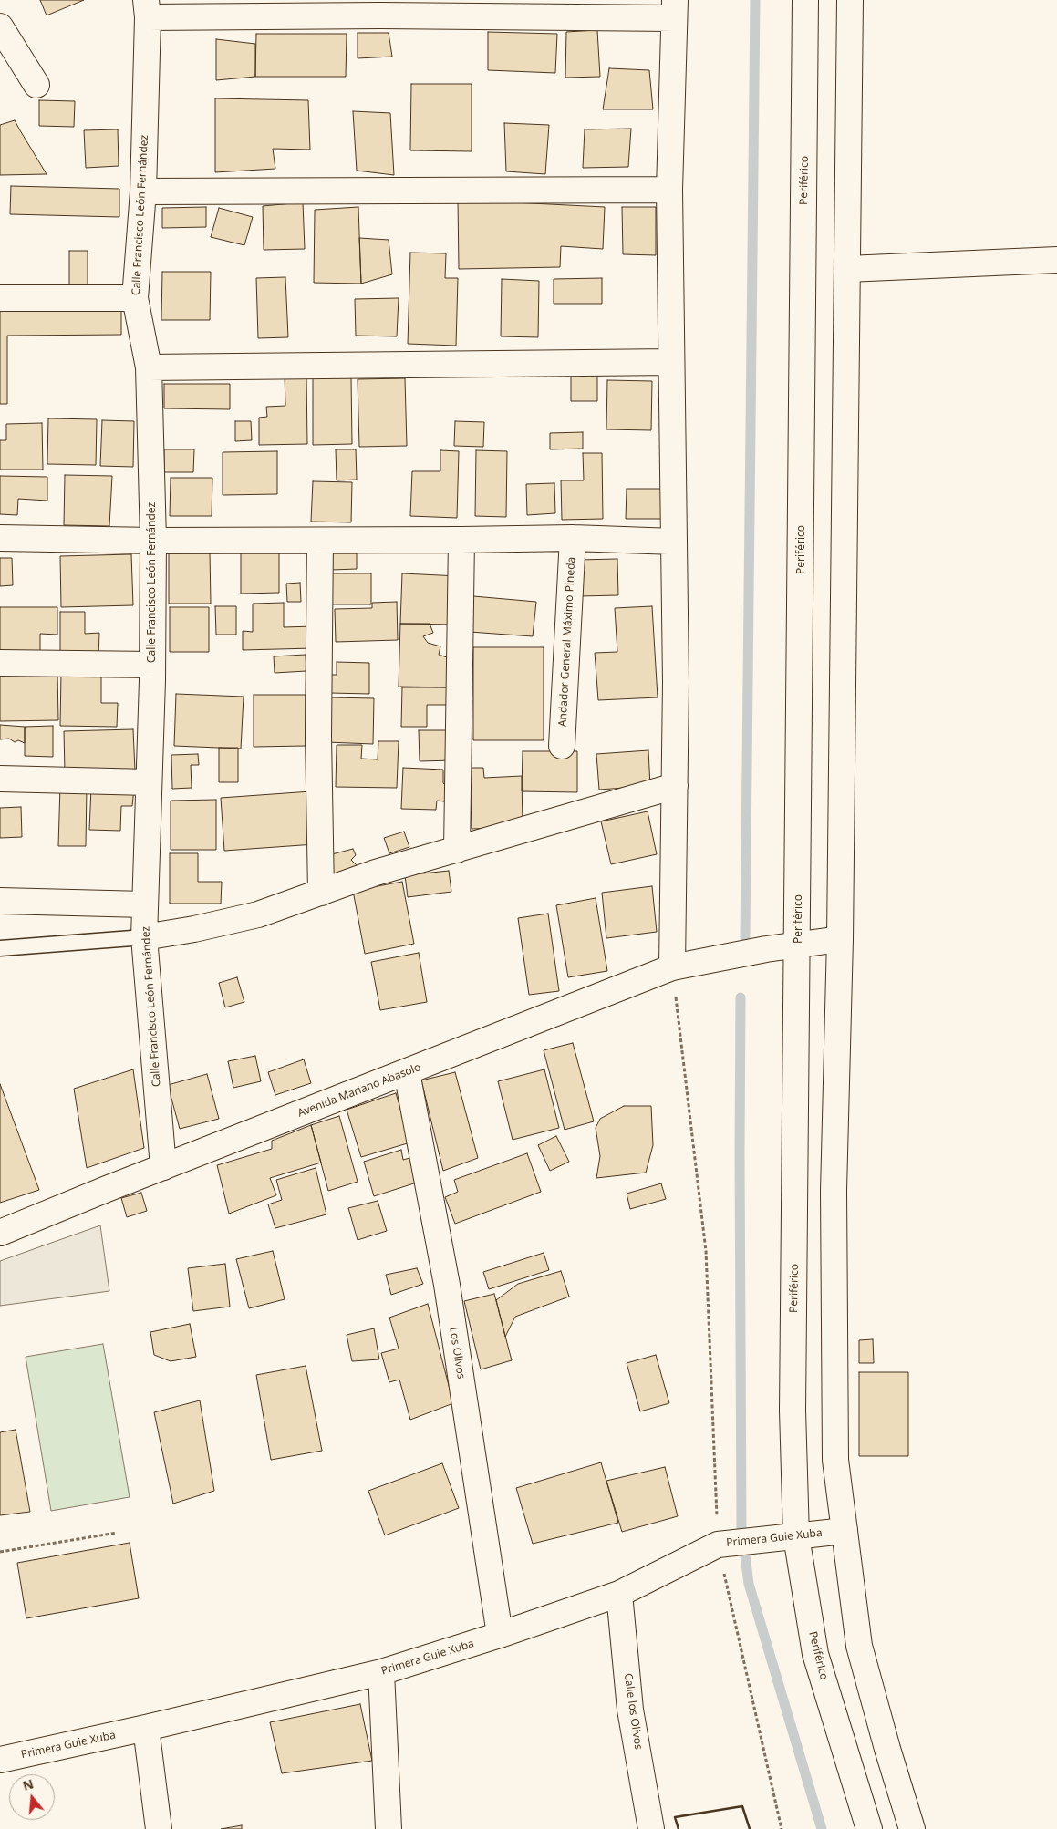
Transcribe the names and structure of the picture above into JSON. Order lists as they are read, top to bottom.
{
  "streets": {
    "street": [
      "Periférico",
      "Calle Francisco León Fernández",
      "Andador General Máximo Pineda",
      "Avenida Mariano Abasolo",
      "Los Olivos",
      "Primera Guie Xuba",
      "Calle los Olivos"
    ]
  },
  "crossings": [
    ["Periférico", "Avenida Mariano Abasolo"],
    ["Periférico", "Primera Guie Xuba"],
    ["Calle Francisco León Fernández", "Avenida Mariano Abasolo"],
    ["Avenida Mariano Abasolo", "Los Olivos"],
    ["Los Olivos", "Primera Guie Xuba"],
    ["Primera Guie Xuba", "Calle los Olivos"]
  ],
  "north": "top"
}
